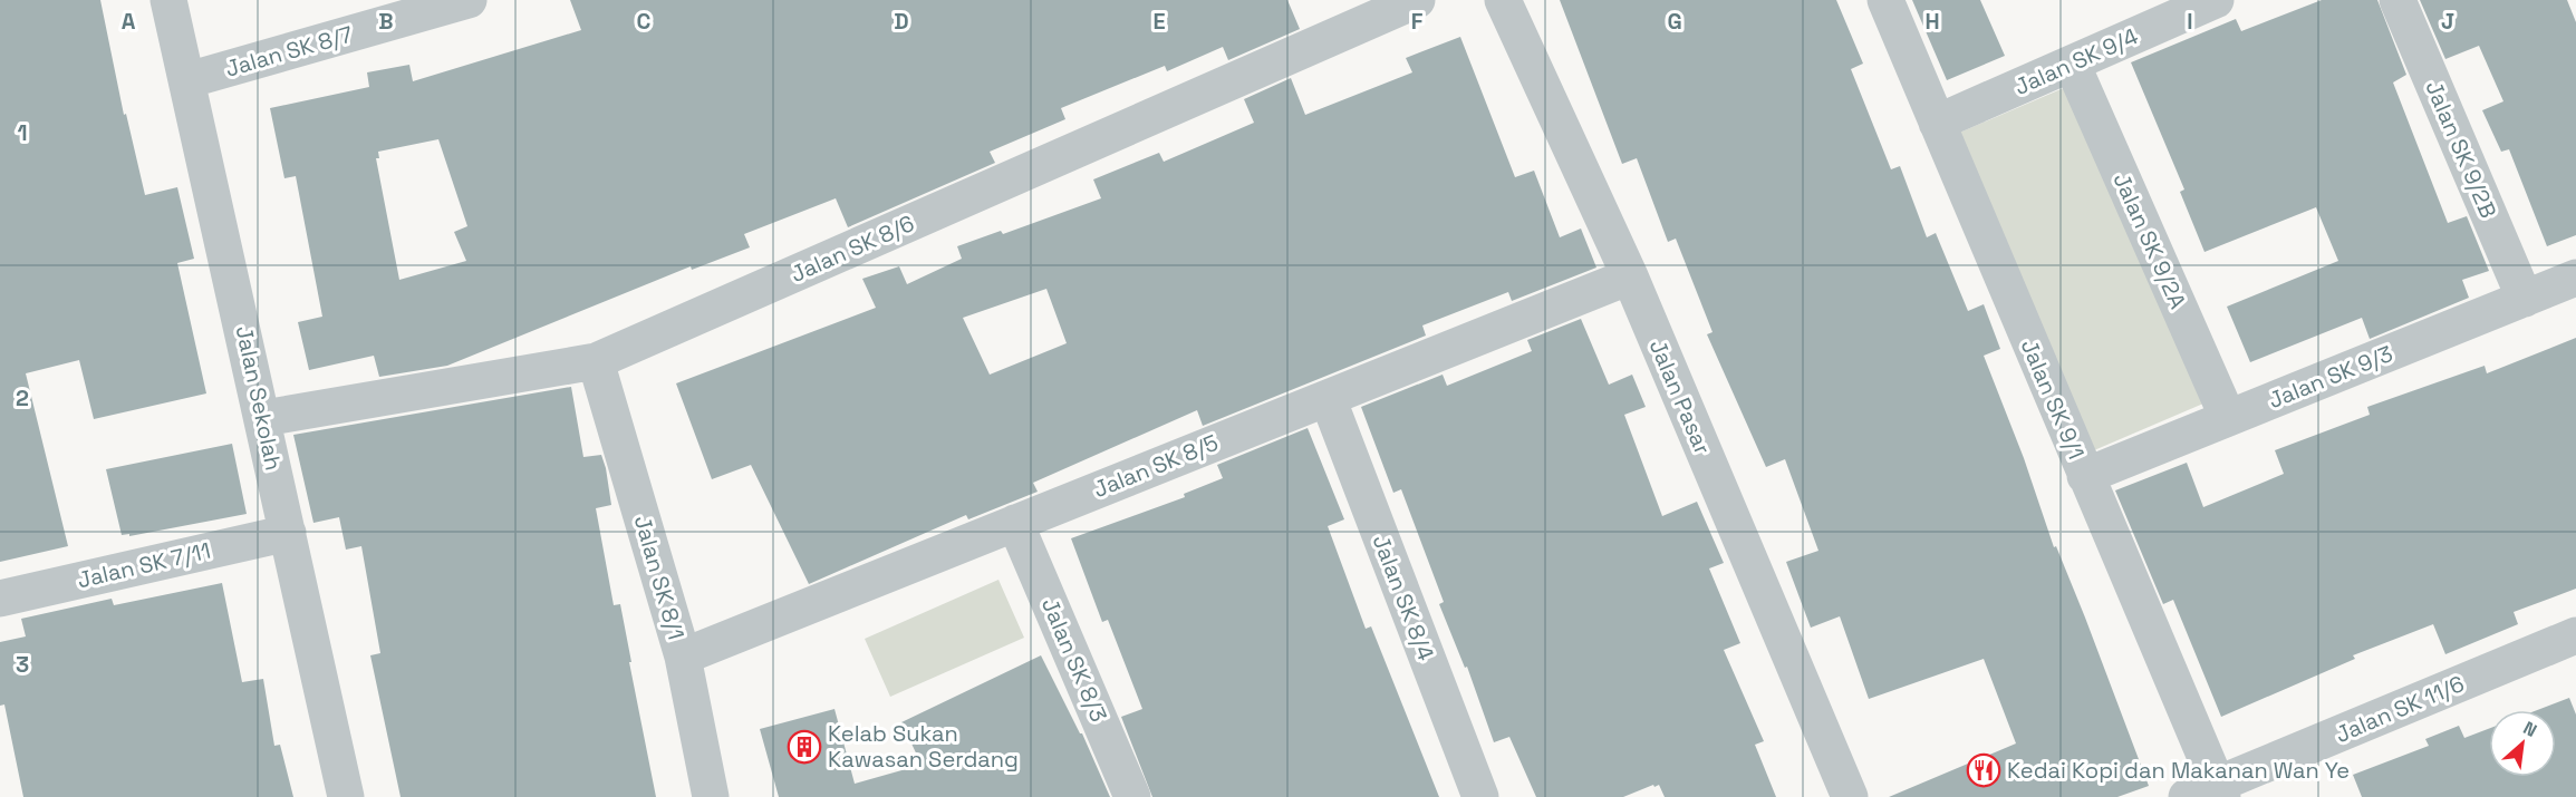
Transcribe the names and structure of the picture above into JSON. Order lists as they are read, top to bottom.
{
  "streets": {
    "street": [
      "Jalan SK 8/7",
      "Jalan SK 9/4",
      "Jalan SK 9/2B",
      "Jalan SK 9/2A",
      "Jalan SK 8/6",
      "Jalan SK 9/3",
      "Jalan Pasar",
      "Jalan Sekolah",
      "Jalan SK 9/1",
      "Jalan SK 8/5",
      "Jalan SK 7/11",
      "Jalan SK 8/1",
      "Jalan SK 8/4",
      "Jalan SK 8/3",
      "Jalan SK 11/6"
    ]
  },
  "crossings": [
    ["Jalan SK 8/7", "Jalan Sekolah"],
    ["Jalan SK 9/4", "Jalan SK 9/2A"],
    ["Jalan SK 9/4", "Jalan SK 9/1"],
    ["Jalan SK 9/2B", "Jalan SK 9/3"],
    ["Jalan SK 9/2A", "Jalan SK 9/3"],
    ["Jalan SK 8/6", "Jalan Sekolah"],
    ["Jalan SK 8/6", "Jalan SK 8/1"],
    ["Jalan SK 9/3", "Jalan SK 9/1"],
    ["Jalan Pasar", "Jalan SK 8/5"],
    ["Jalan Sekolah", "Jalan SK 7/11"],
    ["Jalan SK 9/1", "Jalan SK 11/6"],
    ["Jalan SK 8/5", "Jalan SK 8/1"],
    ["Jalan SK 8/5", "Jalan SK 8/4"],
    ["Jalan SK 8/5", "Jalan SK 8/3"]
  ],
  "places": {
    "building": ["Kelab Sukan Kawasan Serdang"],
    "restaurant": ["Kedai Kopi dan Makanan Wan Ye"]
  },
  "north": "top right",
  "grid": {
    "columns": [
      "A",
      "B",
      "C",
      "D",
      "E",
      "F",
      "G",
      "H",
      "I",
      "J"
    ],
    "rows": ["1", "2", "3"]
  }
}
